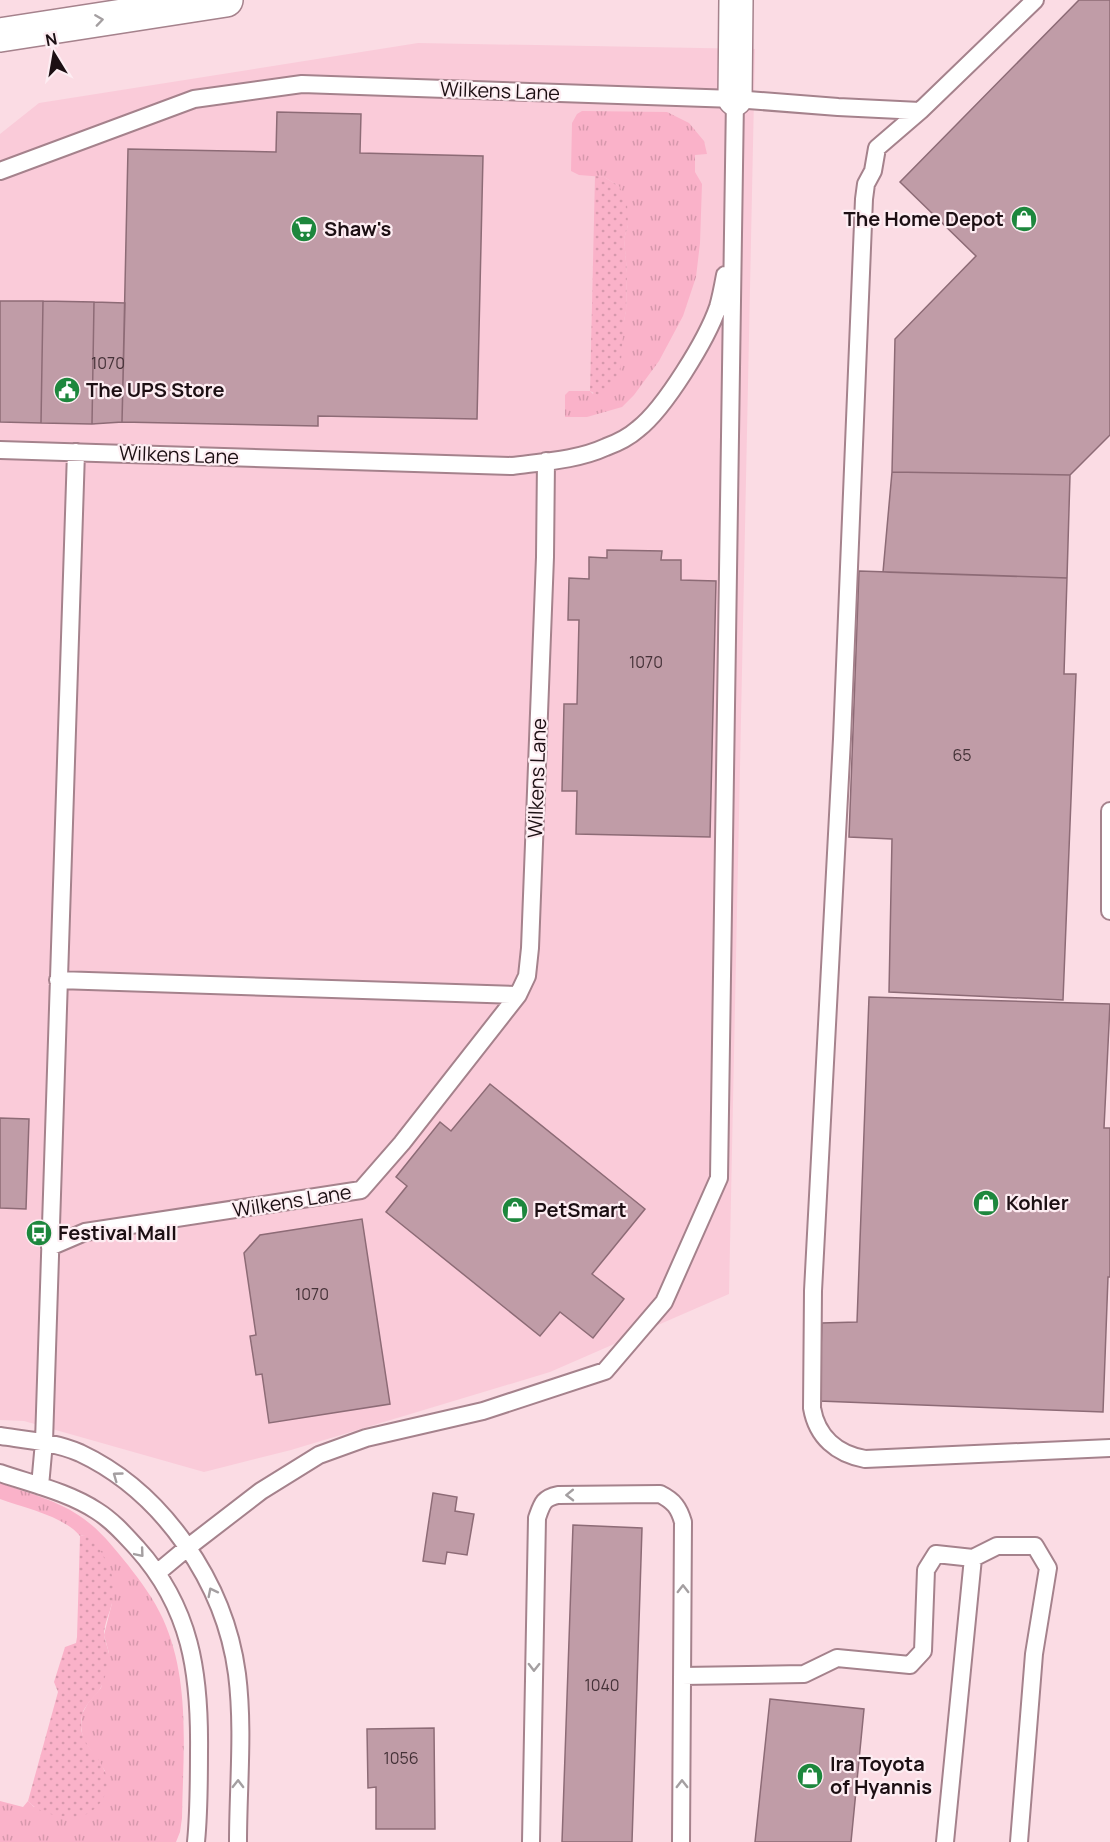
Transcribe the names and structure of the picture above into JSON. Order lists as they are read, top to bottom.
{
  "streets": {
    "lane": ["Wilkens Lane"]
  },
  "places": {
    "shop": [
      "The Home Depot",
      "Kohler",
      "PetSmart",
      "Ira Toyota of Hyannis"
    ],
    "supermarket": ["Shaw's"],
    "public building": ["The UPS Store"],
    "bus stop": ["Festival Mall"]
  },
  "house_numbers": [
    "1070",
    "1070",
    "65",
    "1070",
    "1040",
    "1056"
  ],
  "north": "top"
}
